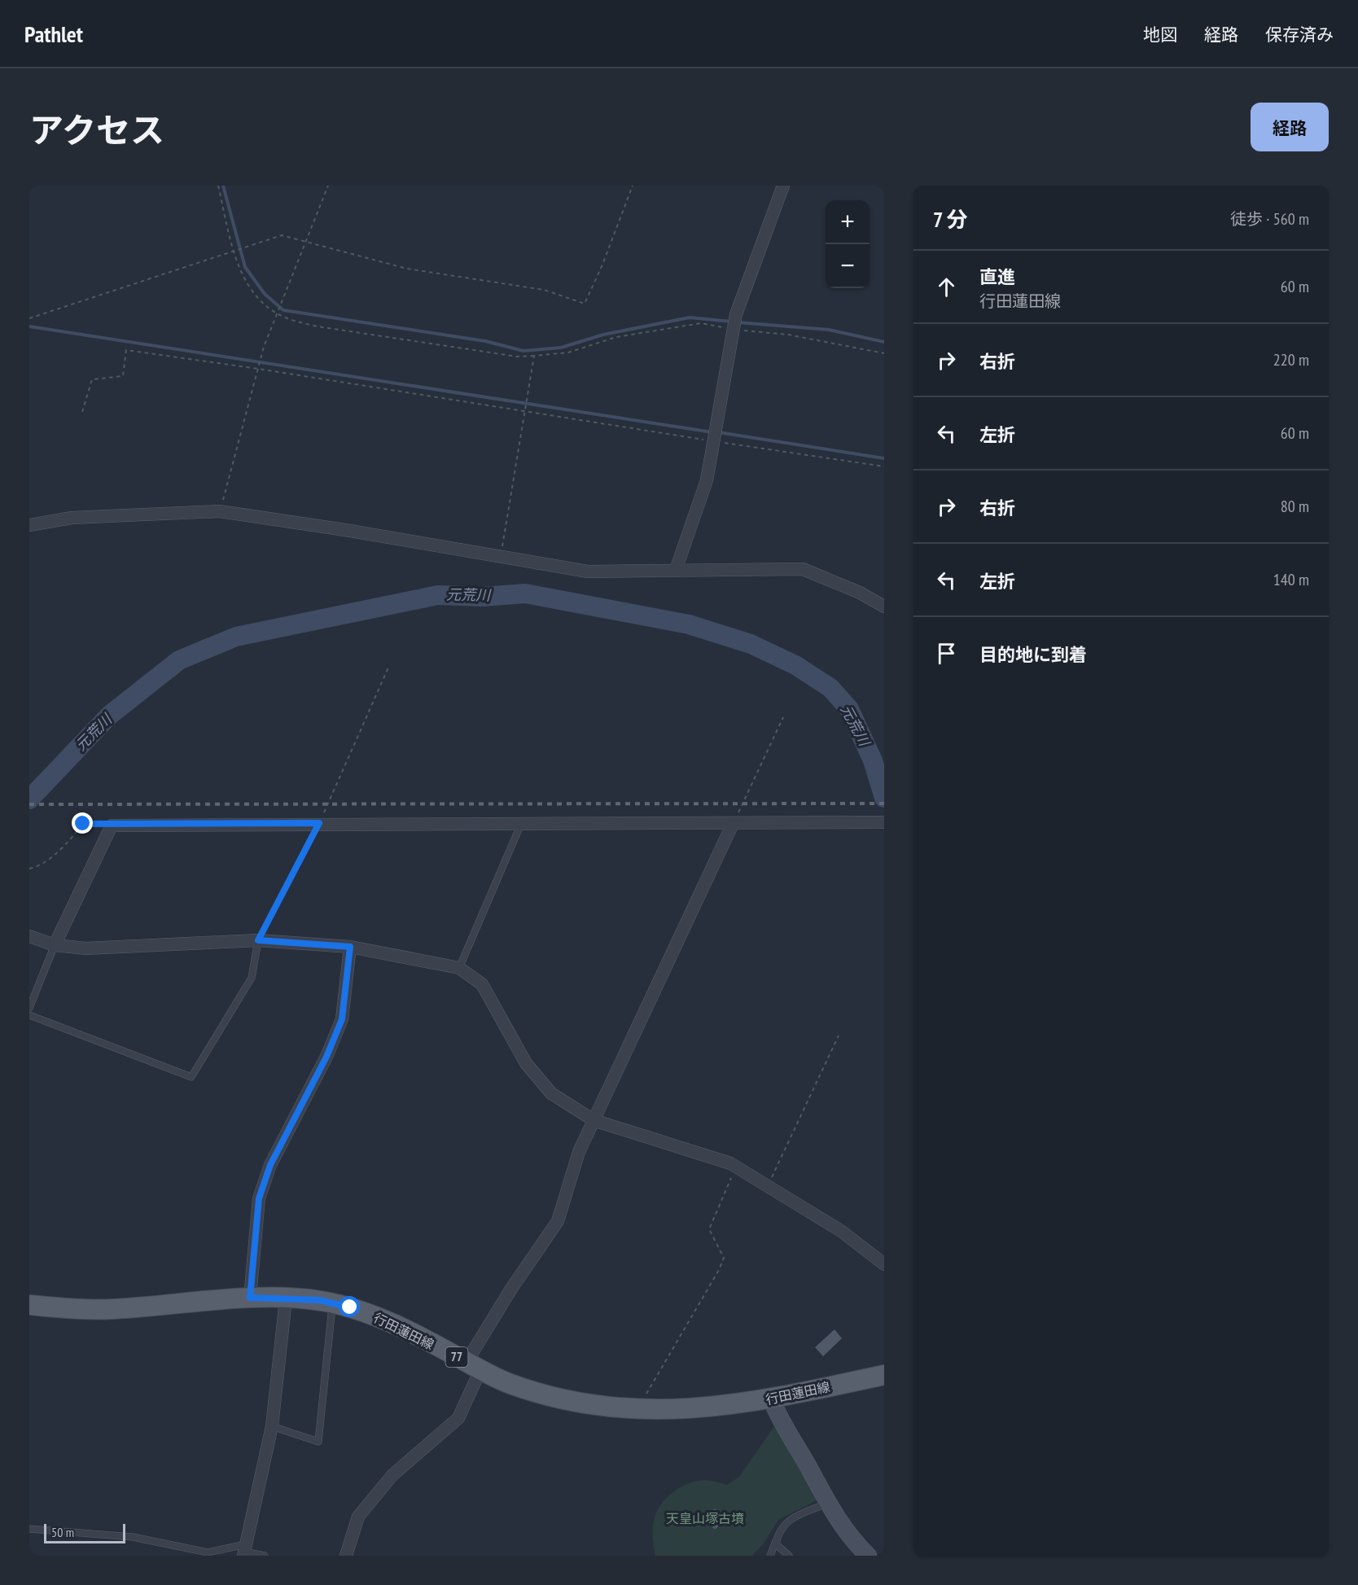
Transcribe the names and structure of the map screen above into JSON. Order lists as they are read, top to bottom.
{
  "streets": {
    "main road": ["行田蓮田線", "77"]
  },
  "water": ["元荒川"],
  "parks": ["天皇山塚古墳"],
  "scale_bar": "50 m",
  "page": {
    "header": "Pathlet",
    "nav": ["地図", "経路", "保存済み"],
    "title": "アクセス",
    "buttons": "経路",
    "heading": ["7 分", "徒歩 · 560 m"],
    "map_buttons": ["+", "−"],
    "list": [
      ["直進", "行田蓮田線", "60 m"],
      ["右折", "220 m"],
      ["左折", "60 m"],
      ["右折", "80 m"],
      ["左折", "140 m"],
      "目的地に到着"
    ],
    "scale": "50 m"
  }
}
